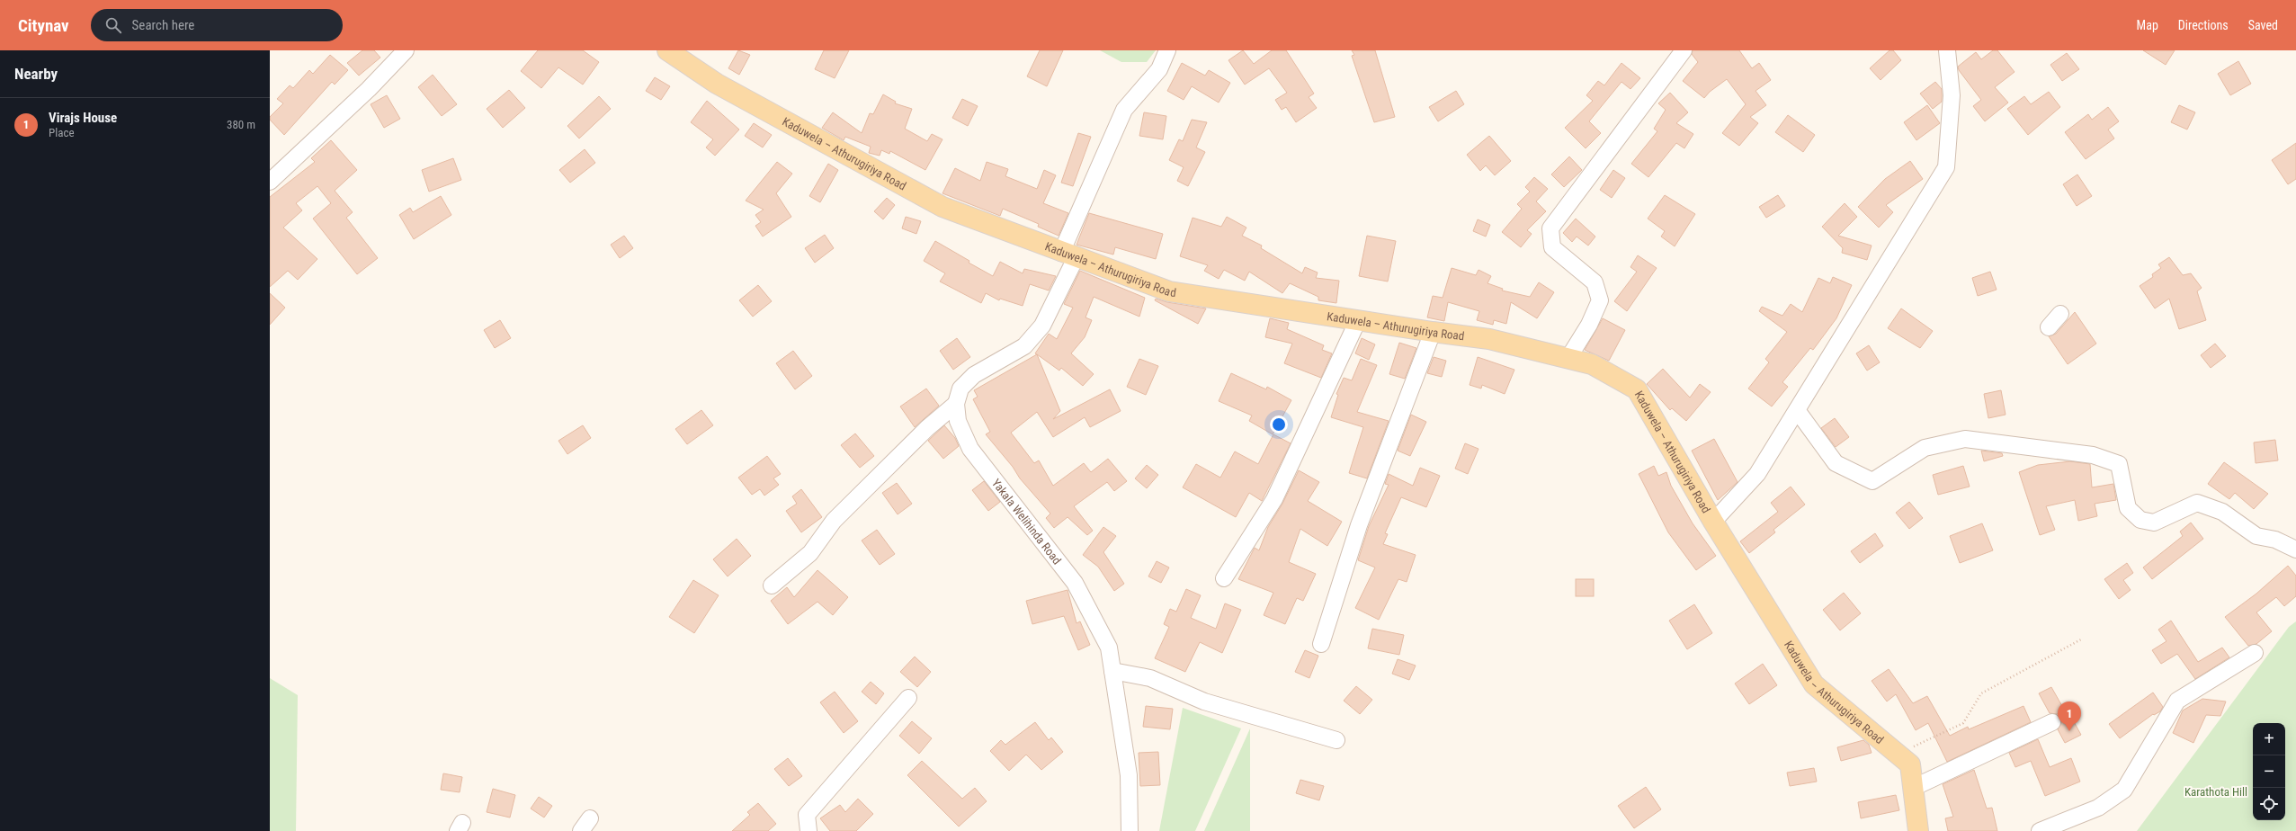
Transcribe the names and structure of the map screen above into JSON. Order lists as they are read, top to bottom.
{
  "streets": {
    "main road": ["Kaduwela – Athurugiriya Road"],
    "street": ["Yakala Welihinda Road"]
  },
  "crossings": [
    ["Kaduwela – Athurugiriya Road", "Yakala Welihinda Road"]
  ],
  "parks": ["Karathota Hill"],
  "page": {
    "header": "Citynav",
    "search": "Search here",
    "nav": ["Map", "Directions", "Saved"],
    "heading": "Nearby",
    "list": [
      {
        "mark": "1",
        "name": "Virajs House",
        "note": "Place",
        "value": "380 m"
      }
    ],
    "pins": "1",
    "map_buttons": ["+", "−"]
  }
}
